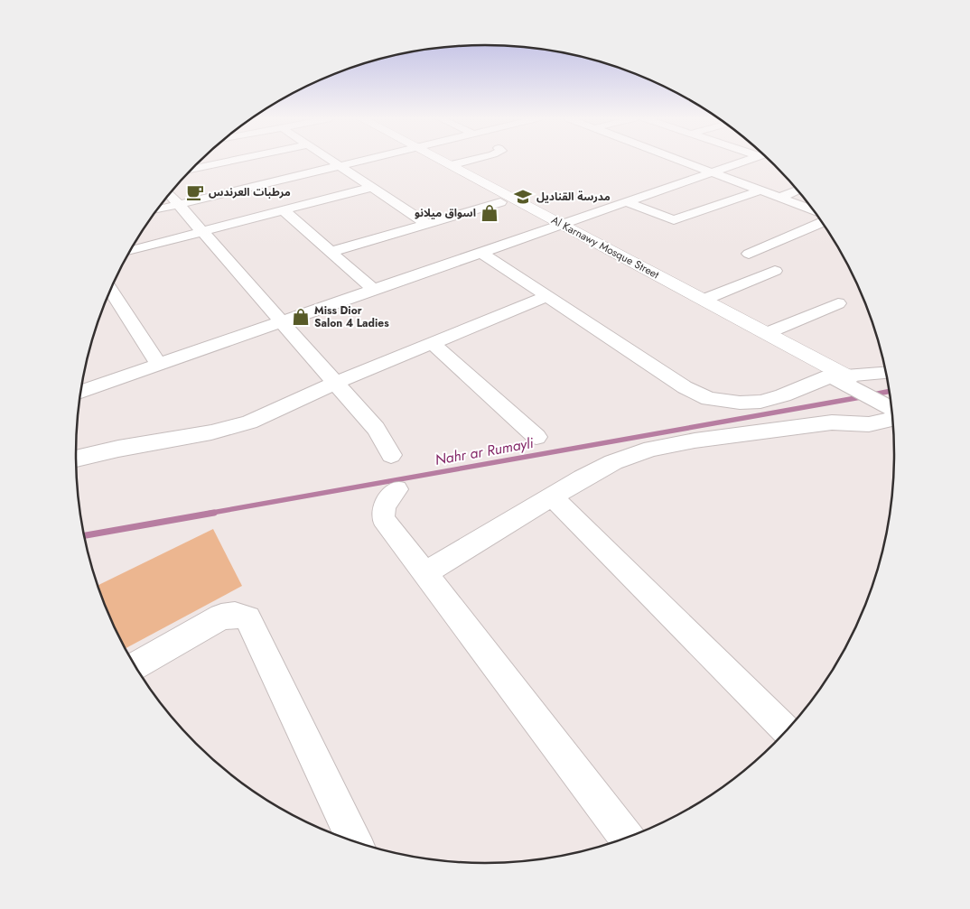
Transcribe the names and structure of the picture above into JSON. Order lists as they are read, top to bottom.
{
  "streets": {
    "main road": ["Al Karnawy Mosque Street"]
  },
  "water": ["Nahr ar Rumayli"],
  "places": {
    "cafe": ["مرطبات العرندس"],
    "school or university": ["مدرسة القناديل"],
    "shop": ["اسواق ميلانو", "Miss Dior Salon 4 Ladies"]
  }
}
